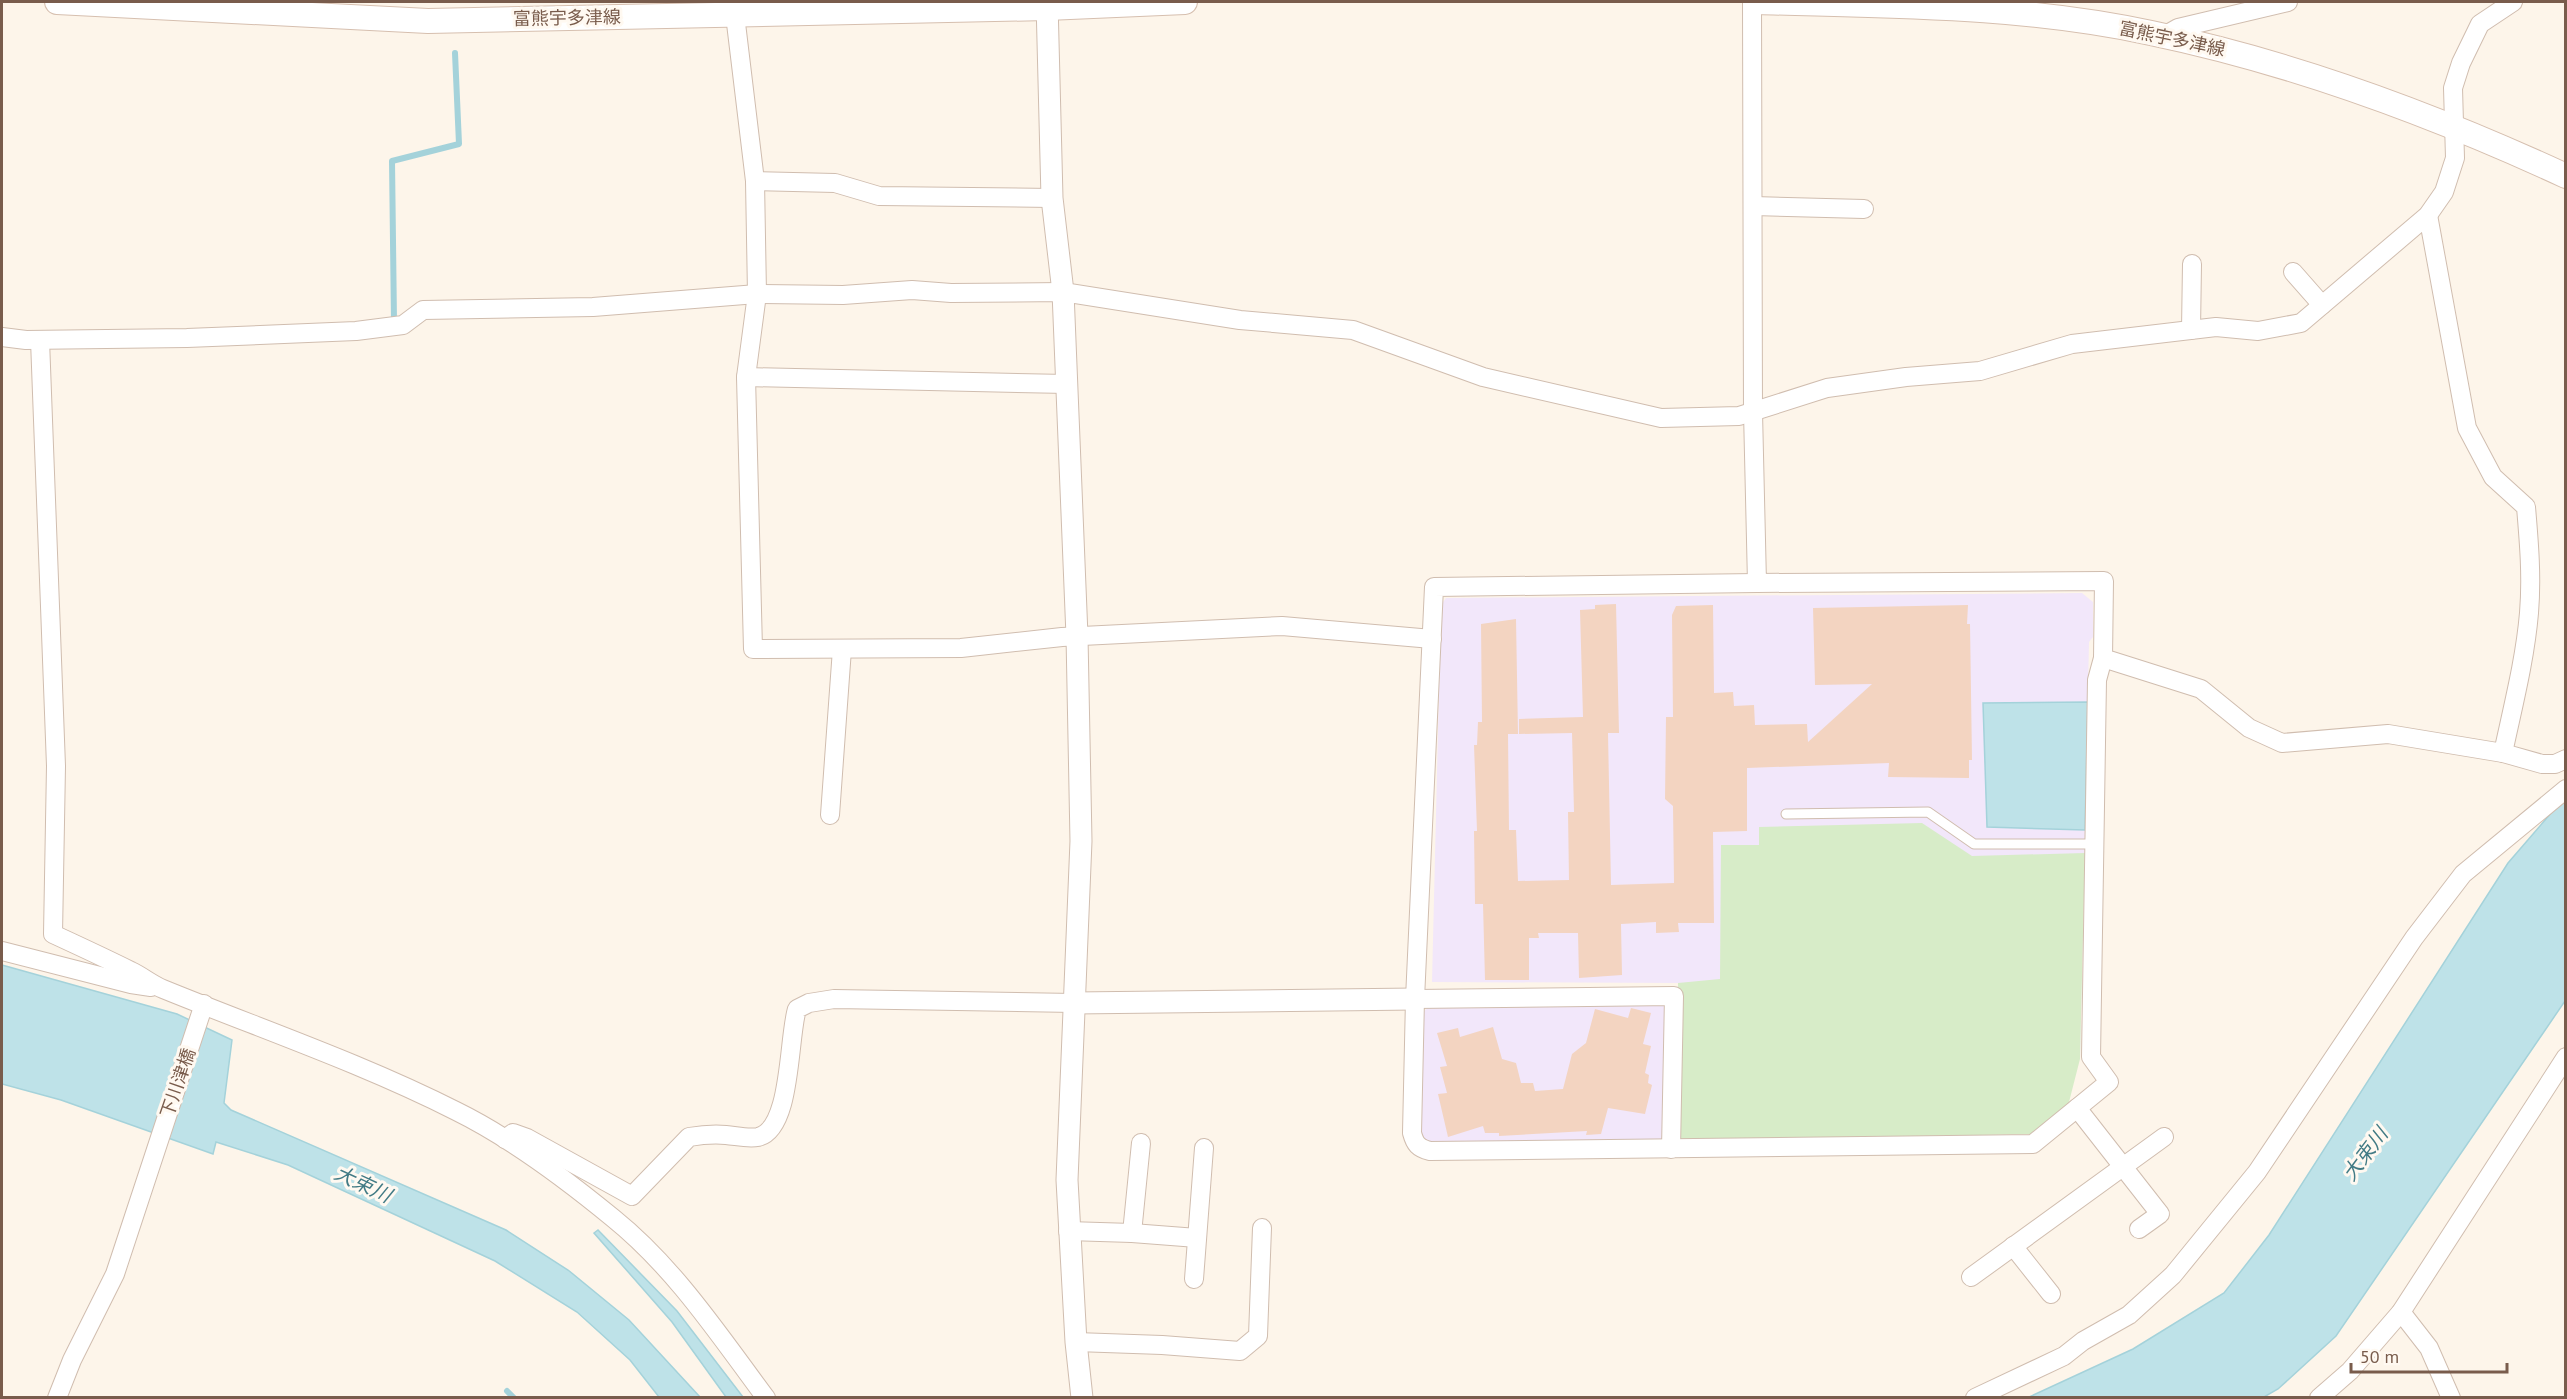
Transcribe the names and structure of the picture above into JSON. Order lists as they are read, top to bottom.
{
  "streets": {
    "main road": ["富熊宇多津線"],
    "street": ["下川津橋"]
  },
  "water": ["大束川"],
  "scale_bar": "50 m"
}
